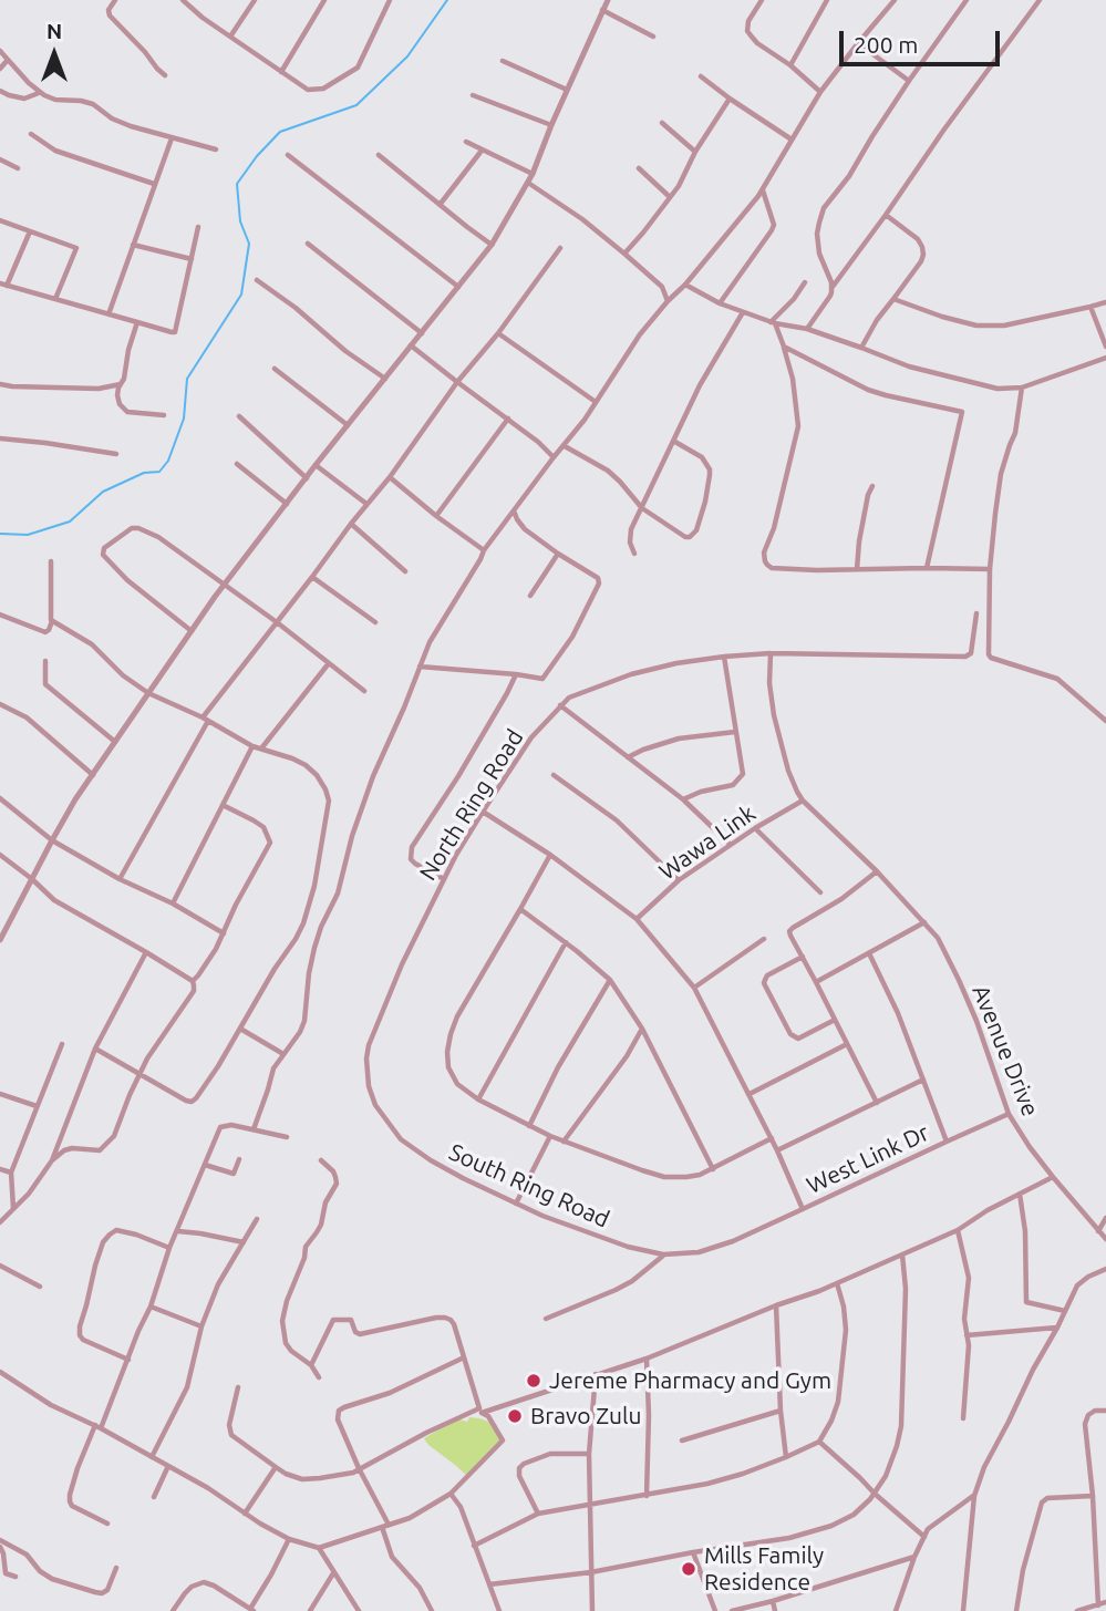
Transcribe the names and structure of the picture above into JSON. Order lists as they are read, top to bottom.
{
  "streets": {
    "street": [
      "North Ring Road",
      "Wawa Link",
      "Avenue Drive",
      "West Link Dr",
      "South Ring Road"
    ]
  },
  "crossings": [
    ["North Ring Road", "West Link Dr"],
    ["North Ring Road", "South Ring Road"],
    ["Wawa Link", "Avenue Drive"],
    ["Wawa Link", "West Link Dr"],
    ["West Link Dr", "South Ring Road"]
  ],
  "places": ["Jereme Pharmacy and Gym", "Bravo Zulu", "Mills Family Residence"],
  "scale_bar": "200 m",
  "north": "top"
}
